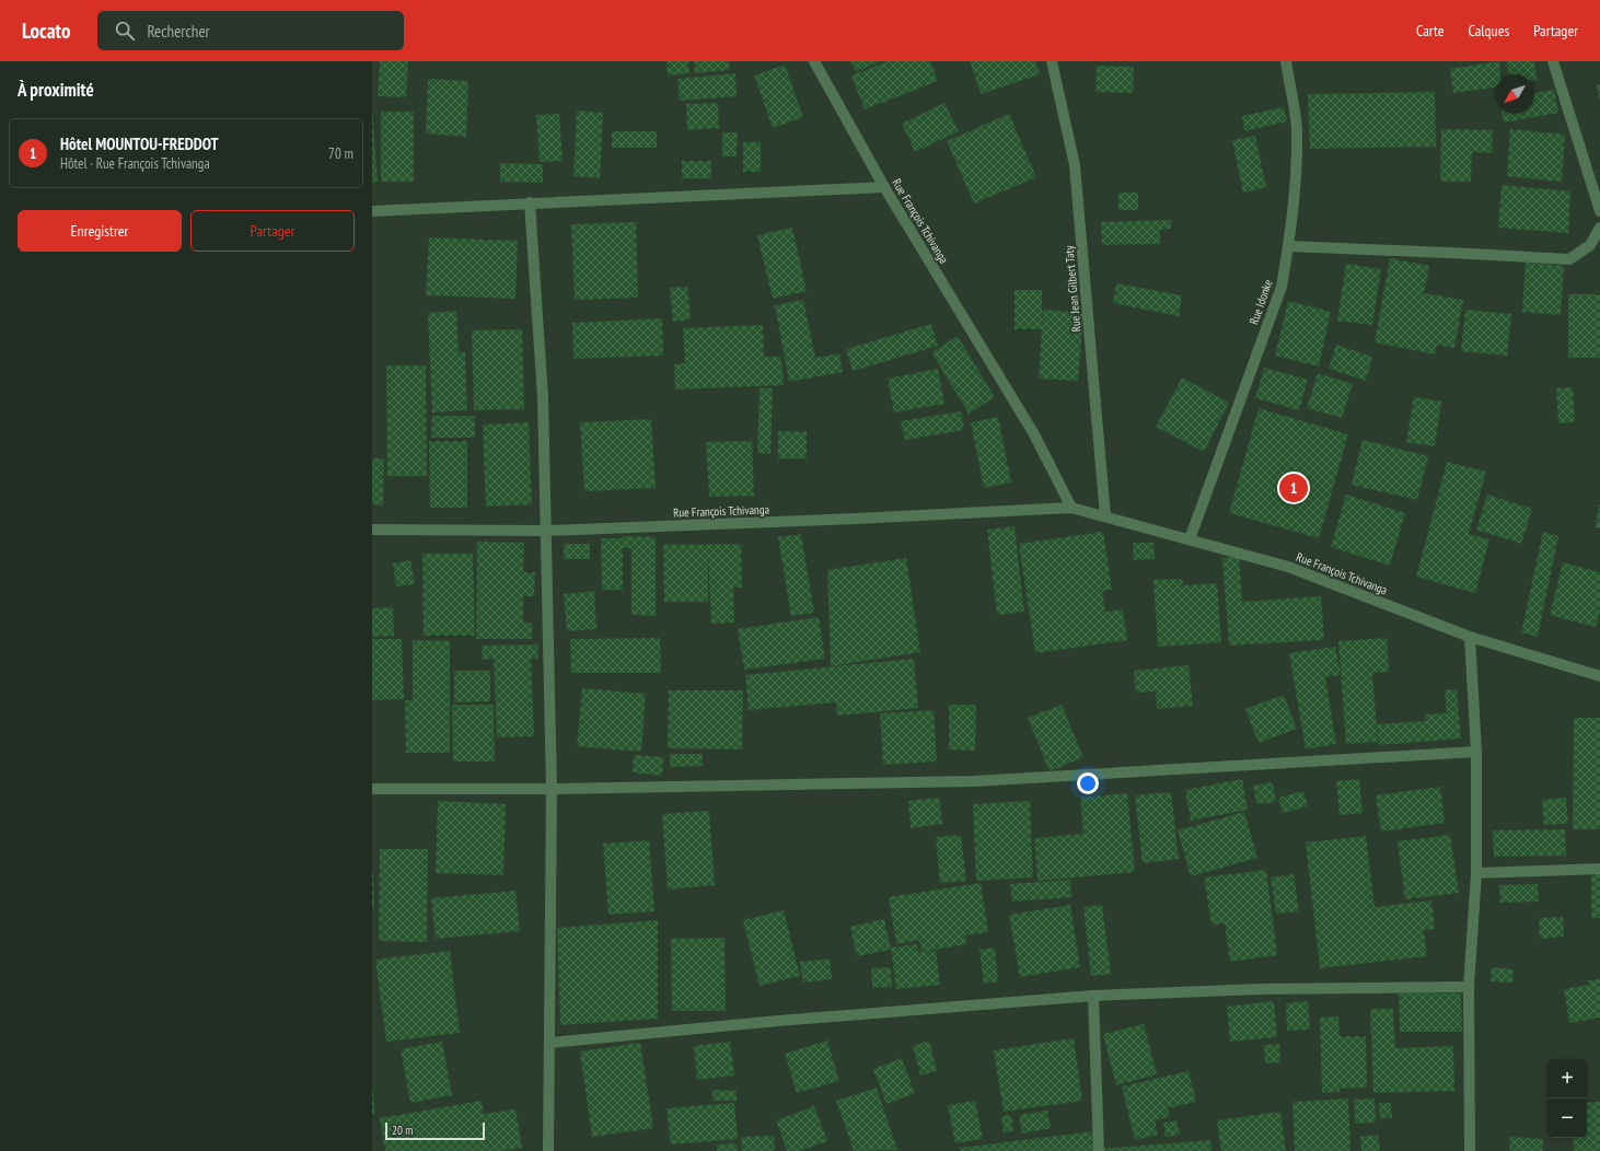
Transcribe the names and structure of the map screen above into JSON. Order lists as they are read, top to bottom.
{
  "streets": {
    "street": ["Rue François Tchivanga", "Rue Jean Gilbert Taty", "Rue Idonke"]
  },
  "crossings": [
    ["Rue François Tchivanga", "Rue Jean Gilbert Taty"],
    ["Rue François Tchivanga", "Rue Idonke"]
  ],
  "scale_bar": "20 m",
  "north": "bottom left",
  "page": {
    "header": "Locato",
    "search": "Rechercher",
    "nav": ["Carte", "Calques", "Partager"],
    "heading": "À proximité",
    "list": [
      {
        "mark": "1",
        "name": "Hôtel MOUNTOU-FREDDOT",
        "note": "Hôtel · Rue François Tchivanga",
        "value": "70 m"
      }
    ],
    "buttons": ["Enregistrer", "Partager"],
    "pins": "1",
    "map_buttons": ["+", "−"],
    "scale": "20 m"
  }
}
